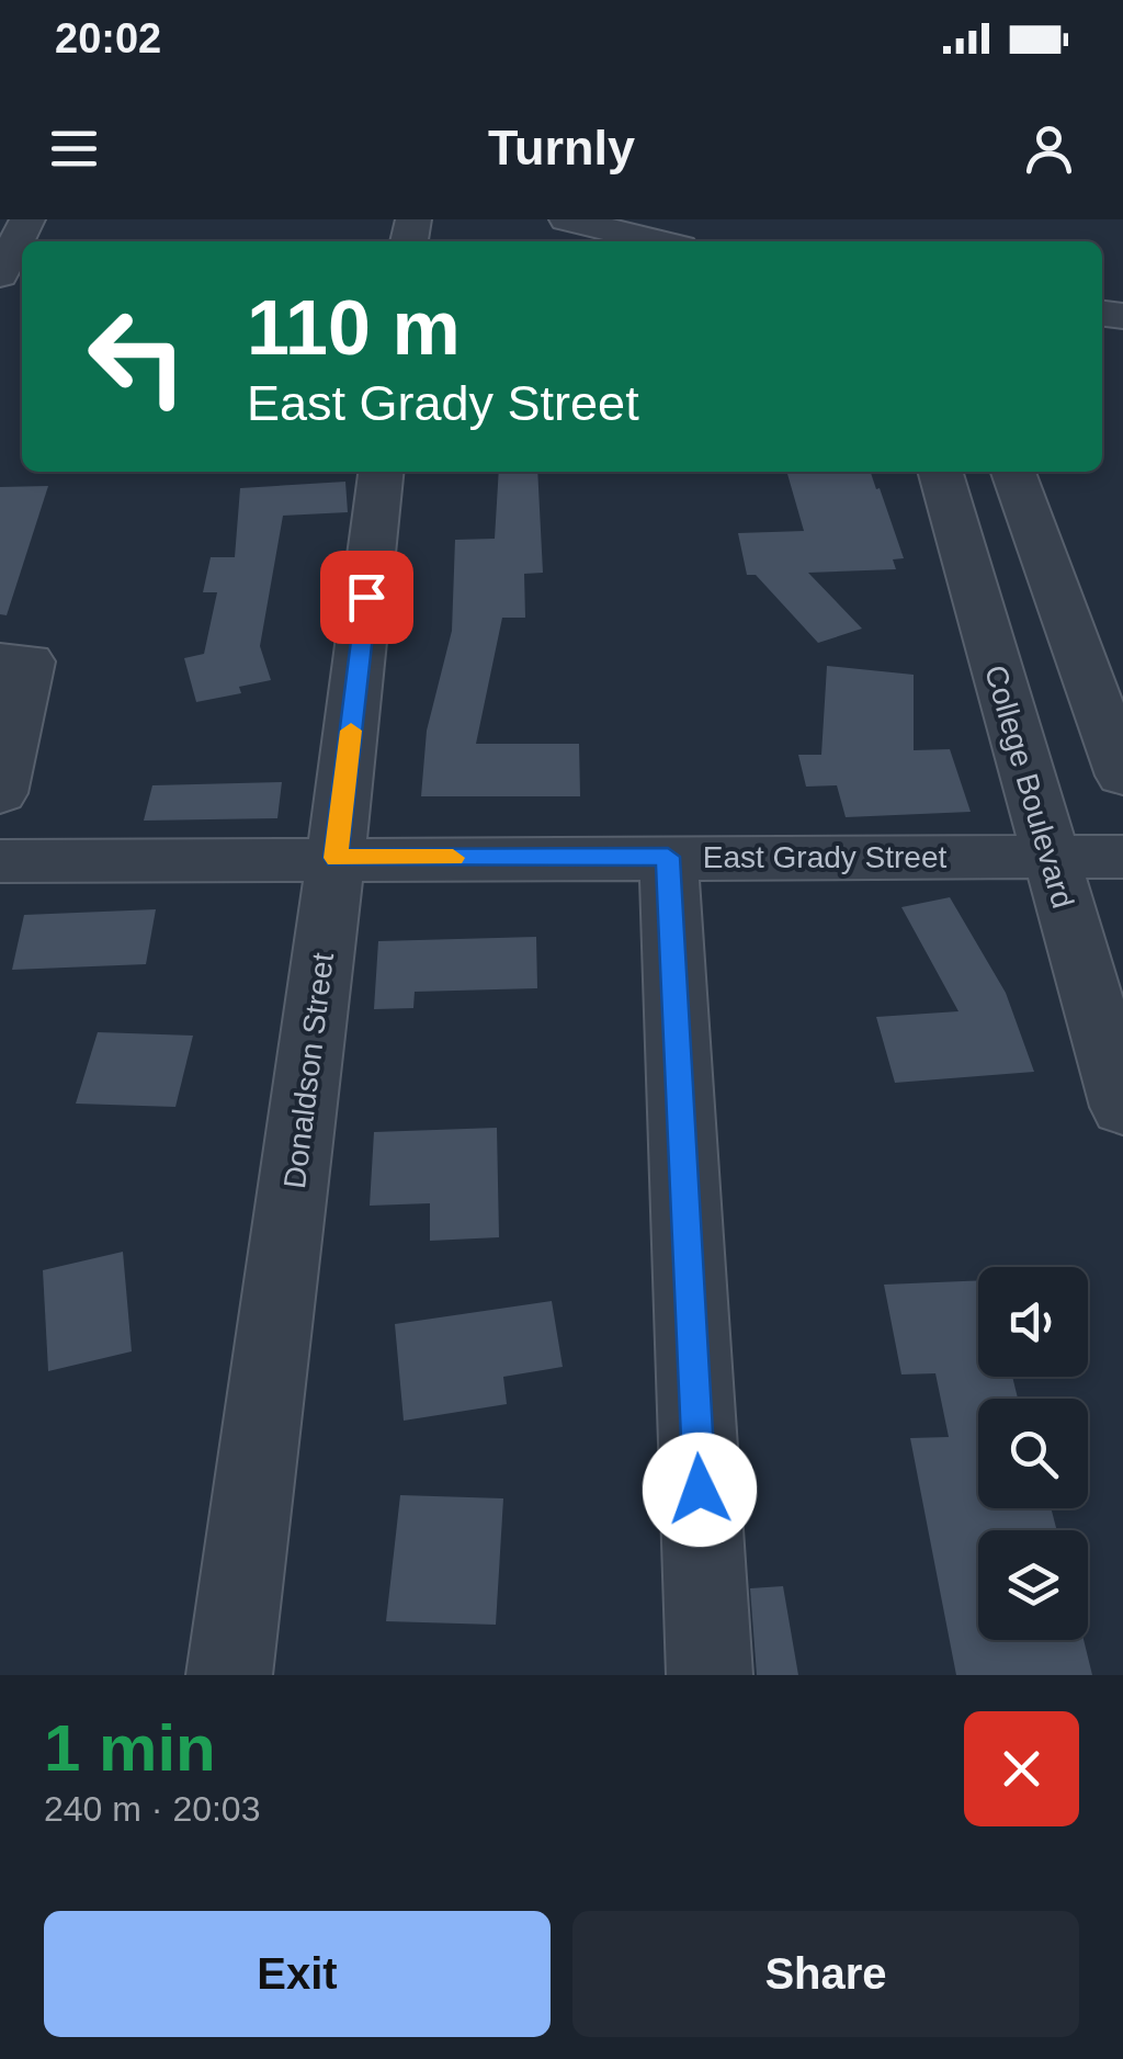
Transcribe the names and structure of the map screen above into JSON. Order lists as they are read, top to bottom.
{
  "streets": {
    "street": ["College Boulevard", "East Grady Street", "Donaldson Street"]
  },
  "crossings": [
    ["College Boulevard", "East Grady Street"],
    ["East Grady Street", "Donaldson Street"]
  ],
  "page": {
    "status": "20:02",
    "header": "Turnly",
    "turn": ["110 m", "East Grady Street"],
    "heading": ["1 min", "240 m · 20:03"],
    "buttons": ["Exit", "Share"]
  }
}
